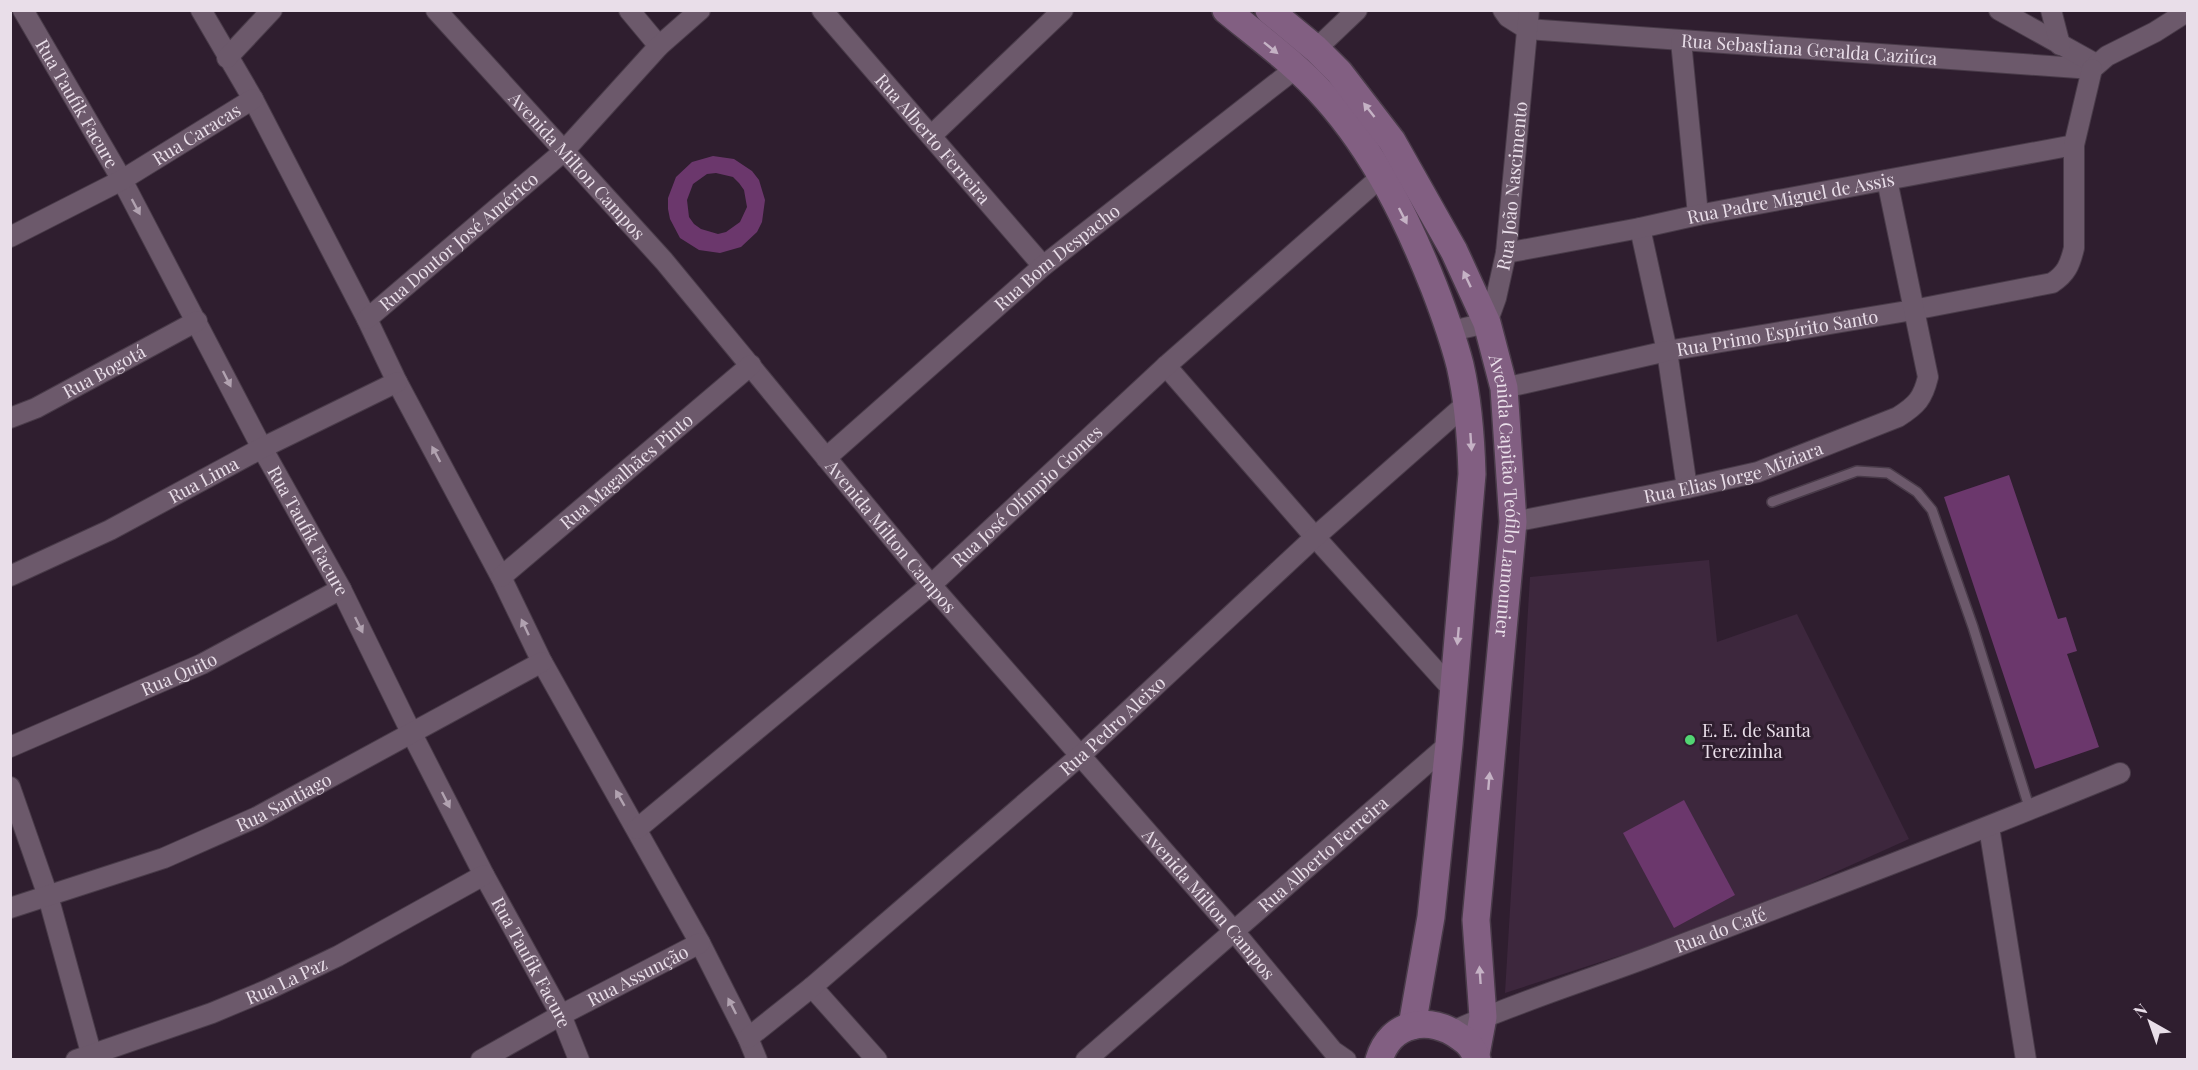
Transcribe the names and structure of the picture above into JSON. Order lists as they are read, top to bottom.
{
  "streets": {
    "main road": ["Avenida Capitão Teófilo Lamounier"],
    "street": [
      "Rua Sebastiana Geralda Caziúca",
      "Rua Taufik Facure",
      "Rua Caracas",
      "Rua Alberto Ferreira",
      "Avenida Milton Campos",
      "Rua João Nascimento",
      "Rua Padre Miguel de Assis",
      "Rua Doutor José Américo",
      "Rua Bom Despacho",
      "Rua Primo Espírito Santo",
      "Rua Bogotá",
      "Rua Magalhães Pinto",
      "Rua Elias Jorge Miziara",
      "Rua Lima",
      "Rua José Olímpio Gomes",
      "Rua Quito",
      "Rua Pedro Aleixo",
      "Rua Santiago",
      "Rua do Café",
      "Rua Assunção",
      "Rua La Paz"
    ]
  },
  "crossings": [
    ["Rua Sebastiana Geralda Caziúca", "Rua João Nascimento"],
    ["Rua Taufik Facure", "Rua Caracas"],
    ["Rua Taufik Facure", "Rua Bogotá"],
    ["Rua Taufik Facure", "Rua Lima"],
    ["Rua Taufik Facure", "Rua Quito"],
    ["Rua Taufik Facure", "Rua Santiago"],
    ["Rua Taufik Facure", "Rua Assunção"],
    ["Rua Taufik Facure", "Rua La Paz"],
    ["Rua Alberto Ferreira", "Avenida Milton Campos"],
    ["Rua Alberto Ferreira", "Rua Bom Despacho"],
    ["Rua Alberto Ferreira", "Avenida Capitão Teófilo Lamounier"],
    ["Avenida Milton Campos", "Rua Doutor José Américo"],
    ["Avenida Milton Campos", "Rua Bom Despacho"],
    ["Avenida Milton Campos", "Rua Magalhães Pinto"],
    ["Avenida Milton Campos", "Rua José Olímpio Gomes"],
    ["Avenida Milton Campos", "Rua Pedro Aleixo"],
    ["Rua João Nascimento", "Rua Padre Miguel de Assis"],
    ["Rua João Nascimento", "Avenida Capitão Teófilo Lamounier"],
    ["Rua Padre Miguel de Assis", "Rua Primo Espírito Santo"],
    ["Rua Bom Despacho", "Avenida Capitão Teófilo Lamounier"],
    ["Rua Primo Espírito Santo", "Rua Elias Jorge Miziara"],
    ["Rua Primo Espírito Santo", "Avenida Capitão Teófilo Lamounier"],
    ["Rua Elias Jorge Miziara", "Avenida Capitão Teófilo Lamounier"],
    ["Rua José Olímpio Gomes", "Avenida Capitão Teófilo Lamounier"],
    ["Avenida Capitão Teófilo Lamounier", "Rua Pedro Aleixo"],
    ["Avenida Capitão Teófilo Lamounier", "Rua do Café"]
  ],
  "places": ["E. E. de Santa Terezinha"],
  "north": "top left"
}
